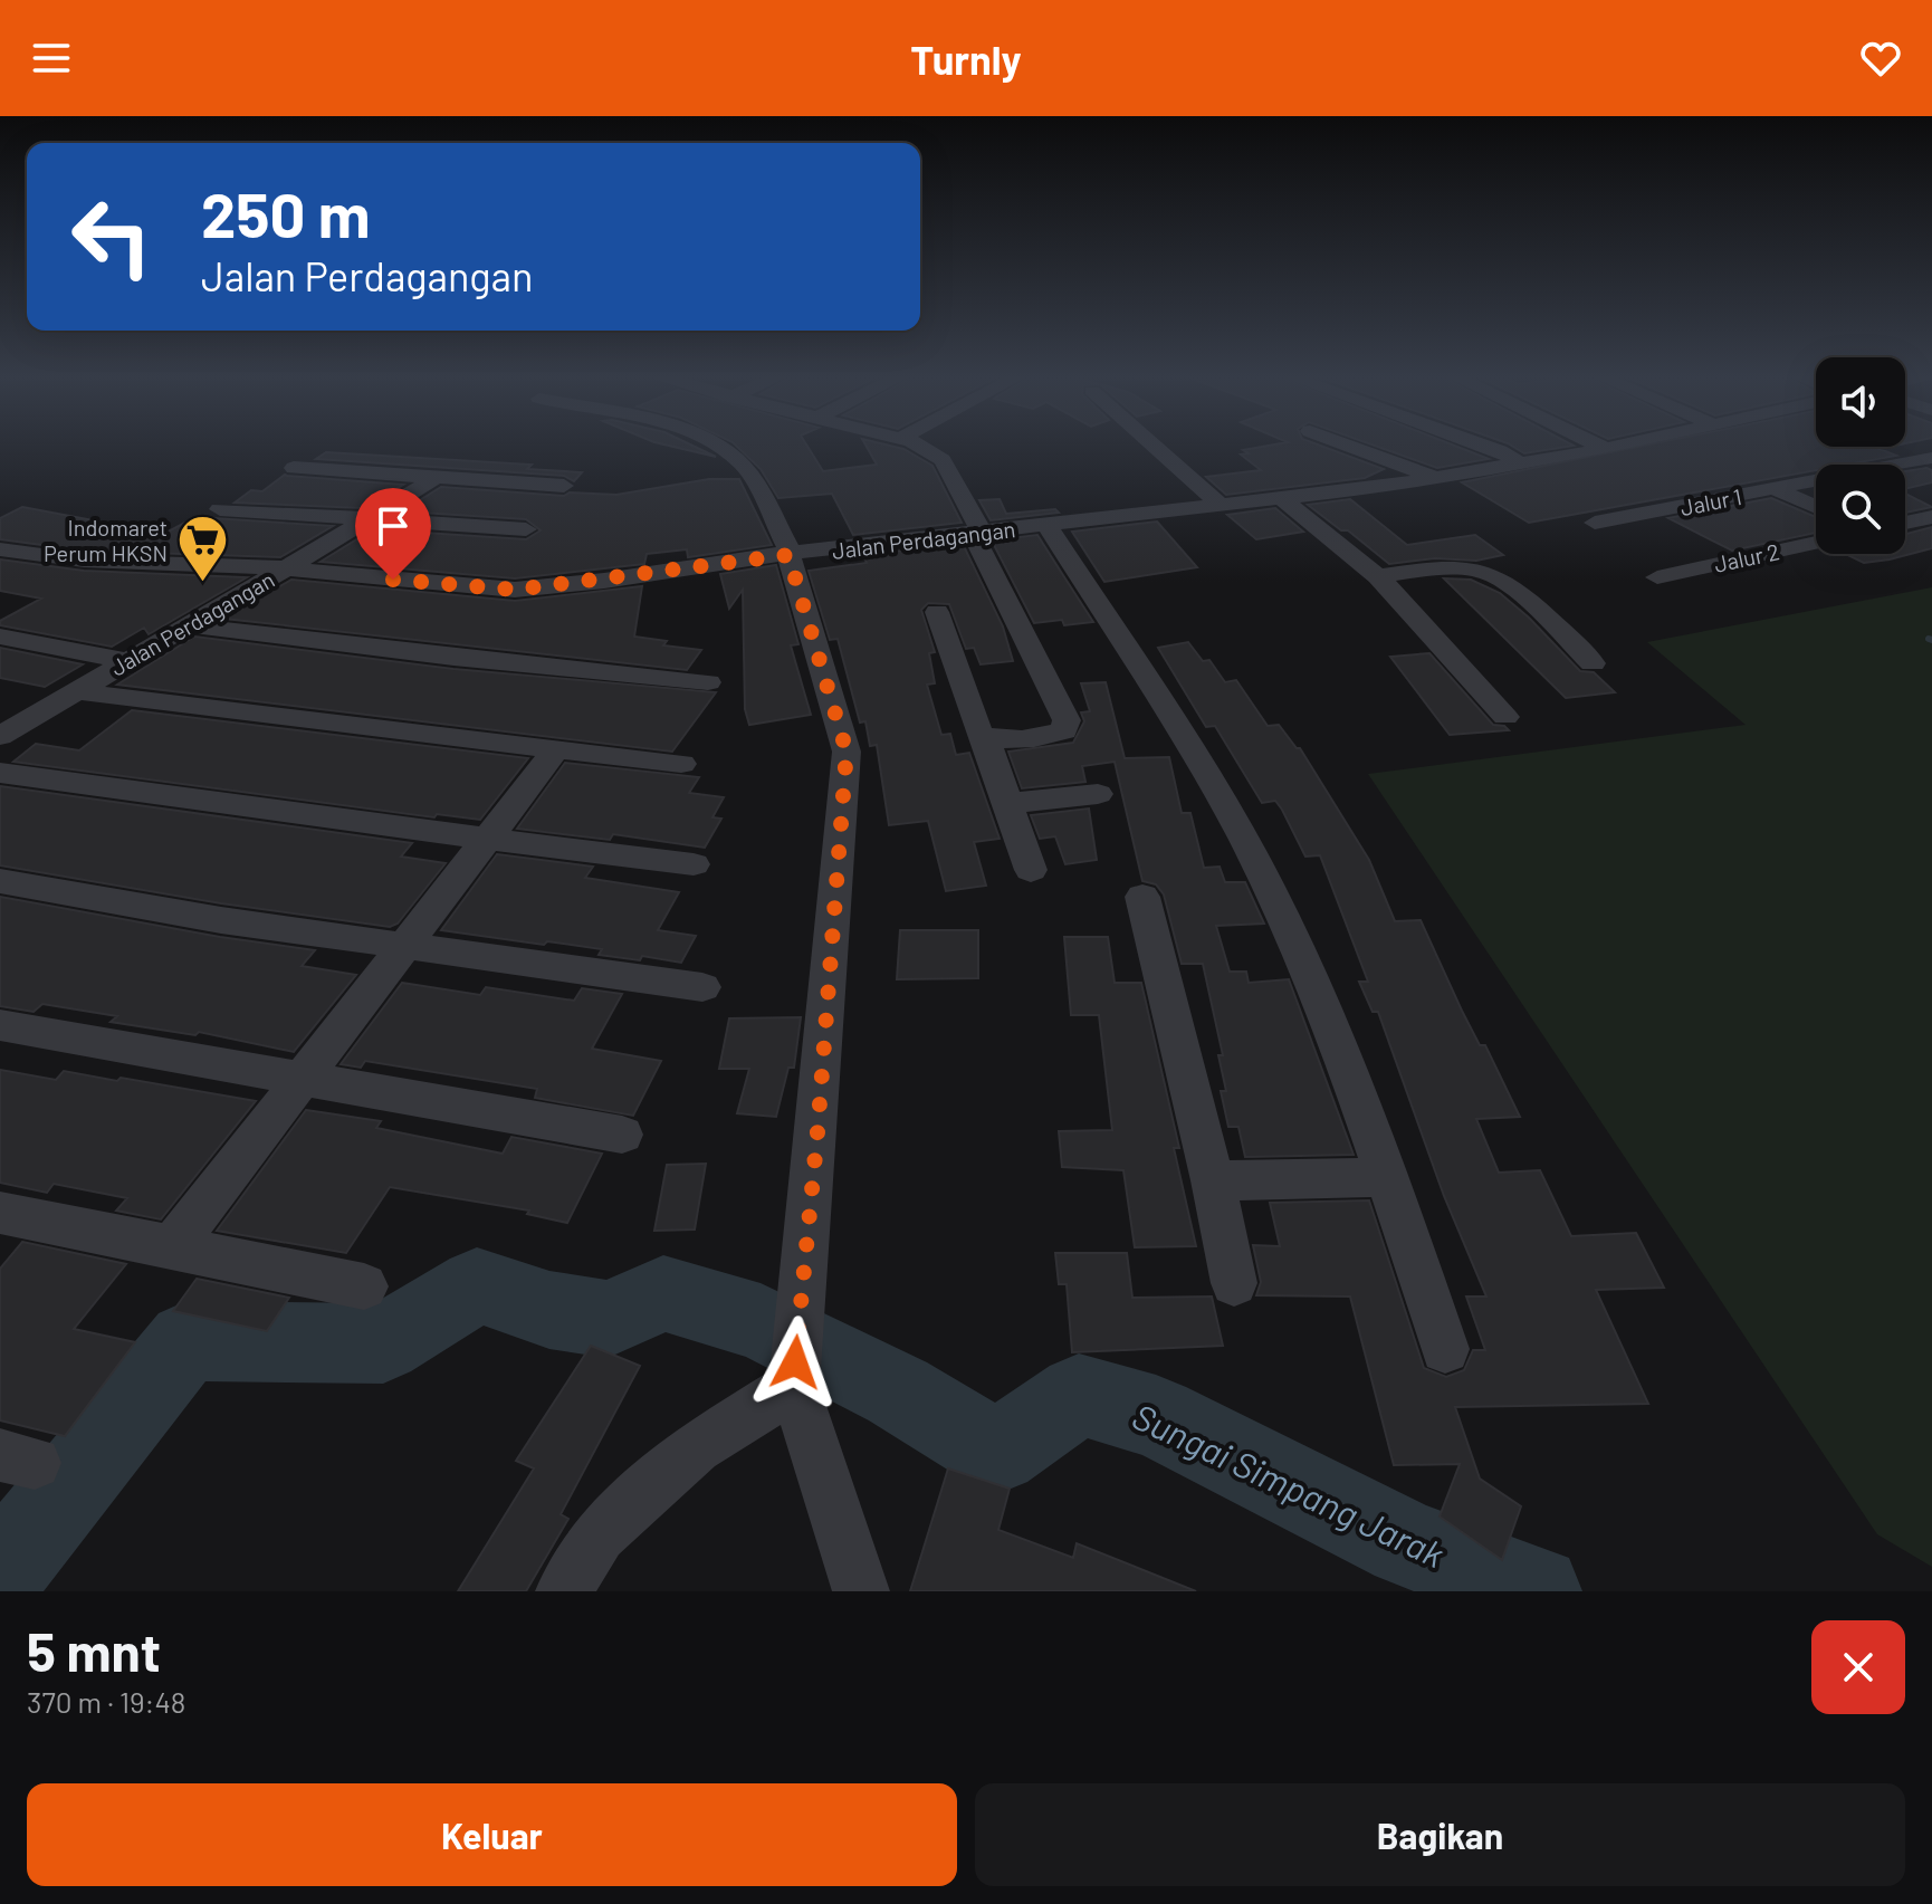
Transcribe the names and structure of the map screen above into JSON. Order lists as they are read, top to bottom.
{
  "streets": {
    "street": ["Jalur 1", "Jalan Perdagangan", "Jalur 2"]
  },
  "water": ["Sungai Simpang Jarak"],
  "places": {
    "supermarket": ["Indomaret Perum HKSN"]
  },
  "page": {
    "header": "Turnly",
    "turn": ["250 m", "Jalan Perdagangan"],
    "heading": ["5 mnt", "370 m · 19:48"],
    "buttons": ["Keluar", "Bagikan"]
  }
}
